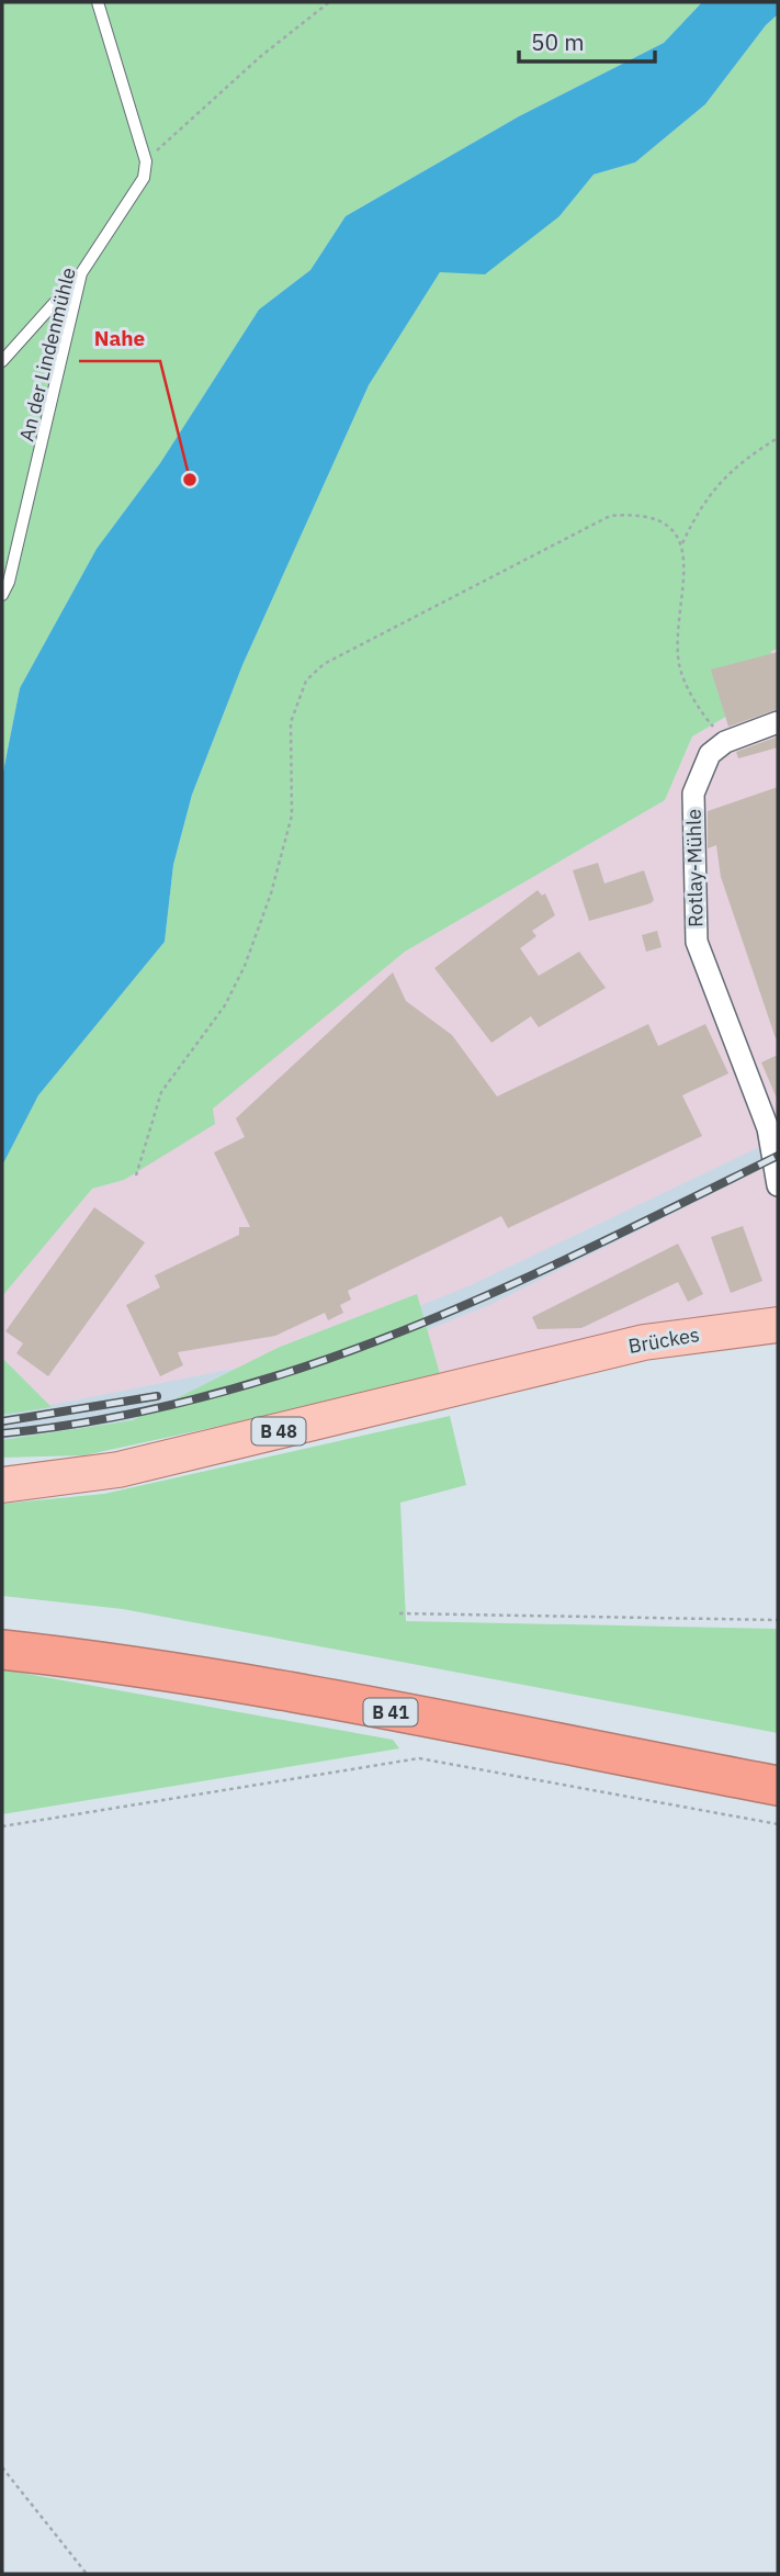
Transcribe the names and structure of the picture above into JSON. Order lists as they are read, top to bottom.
{
  "streets": {
    "highway": ["B 41"],
    "main road": ["Brückes", "B 48"],
    "street": ["Rotlay-Mühle"],
    "lane": ["An der Lindenmühle"]
  },
  "places": ["Nahe"],
  "scale_bar": "50 m"
}
